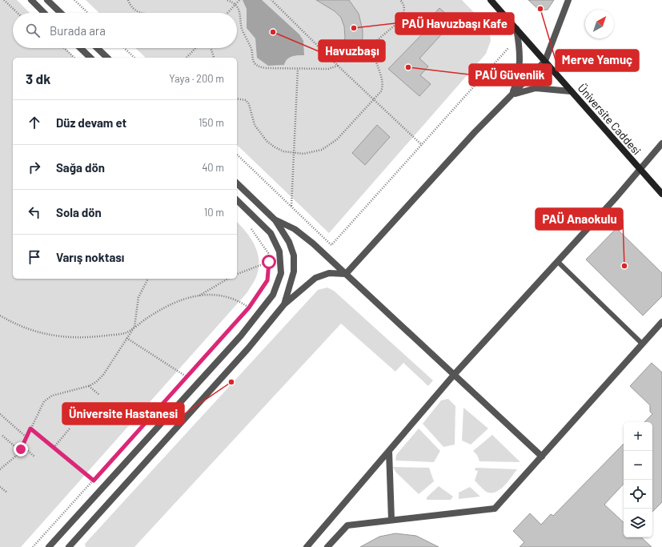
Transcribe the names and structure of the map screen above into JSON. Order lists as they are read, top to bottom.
{
  "streets": {
    "main road": ["Üniversite Caddesi"]
  },
  "places": [
    "Merve Yamuç",
    "PAÜ Havuzbaşı Kafe",
    "Havuzbaşı",
    "PAÜ Güvenlik",
    "PAÜ Anaokulu",
    "Üniversite Hastanesi"
  ],
  "north": "top right",
  "page": {
    "search": "Burada ara",
    "heading": ["3 dk", "Yaya · 200 m"],
    "list": [
      ["Düz devam et", "150 m"],
      ["Sağa dön", "40 m"],
      ["Sola dön", "10 m"],
      "Varış noktası"
    ],
    "map_buttons": ["+", "−"]
  }
}
